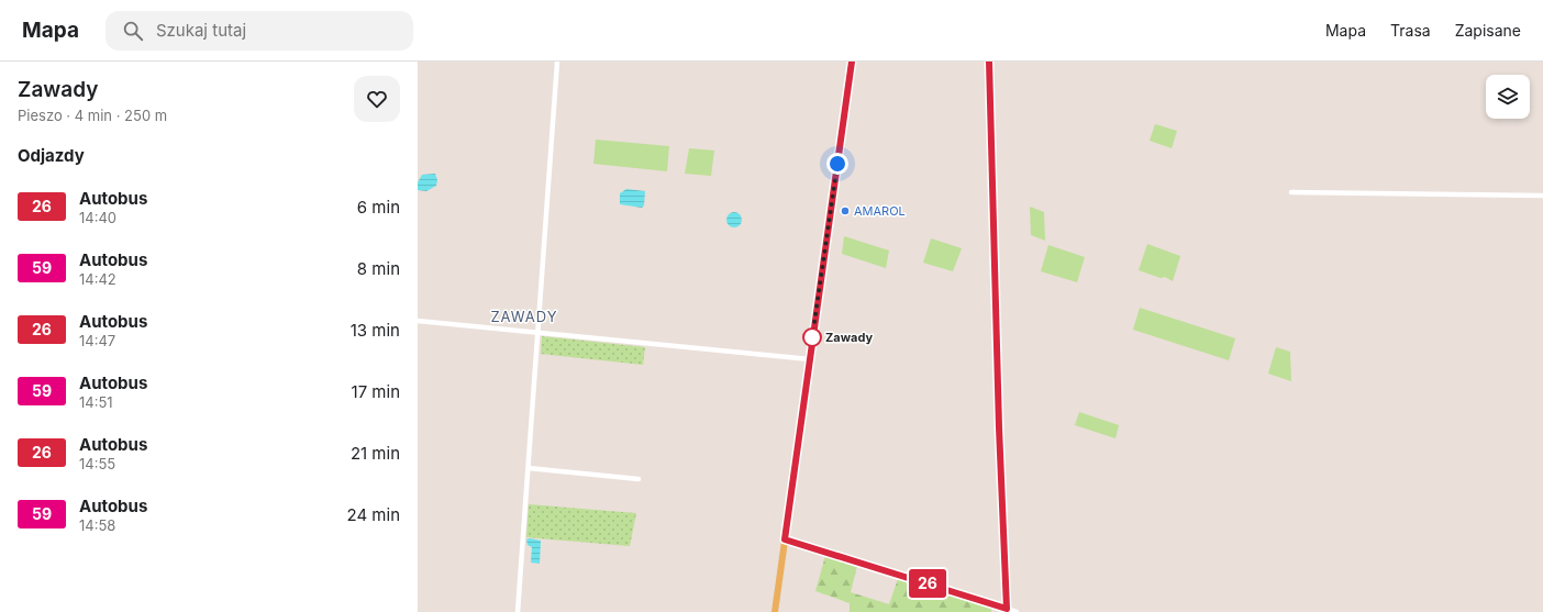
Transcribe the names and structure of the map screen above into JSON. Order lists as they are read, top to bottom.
{
  "districts": ["ZAWADY"],
  "places": ["AMAROL", "Zawady"],
  "lines": ["bus line 26"],
  "page": {
    "header": "Mapa",
    "search": "Szukaj tutaj",
    "nav": ["Mapa", "Trasa", "Zapisane"],
    "heading": [
      ["Zawady", "Pieszo · 4 min · 250 m"],
      "Odjazdy"
    ],
    "on_map": "26",
    "list": [
      {
        "mark": "26",
        "name": "Autobus",
        "note": "14:40",
        "value": "6 min"
      },
      {
        "mark": "59",
        "name": "Autobus",
        "note": "14:42",
        "value": "8 min"
      },
      {
        "mark": "26",
        "name": "Autobus",
        "note": "14:47",
        "value": "13 min"
      },
      {
        "mark": "59",
        "name": "Autobus",
        "note": "14:51",
        "value": "17 min"
      },
      {
        "mark": "26",
        "name": "Autobus",
        "note": "14:55",
        "value": "21 min"
      },
      {
        "mark": "59",
        "name": "Autobus",
        "note": "14:58",
        "value": "24 min"
      }
    ]
  }
}
